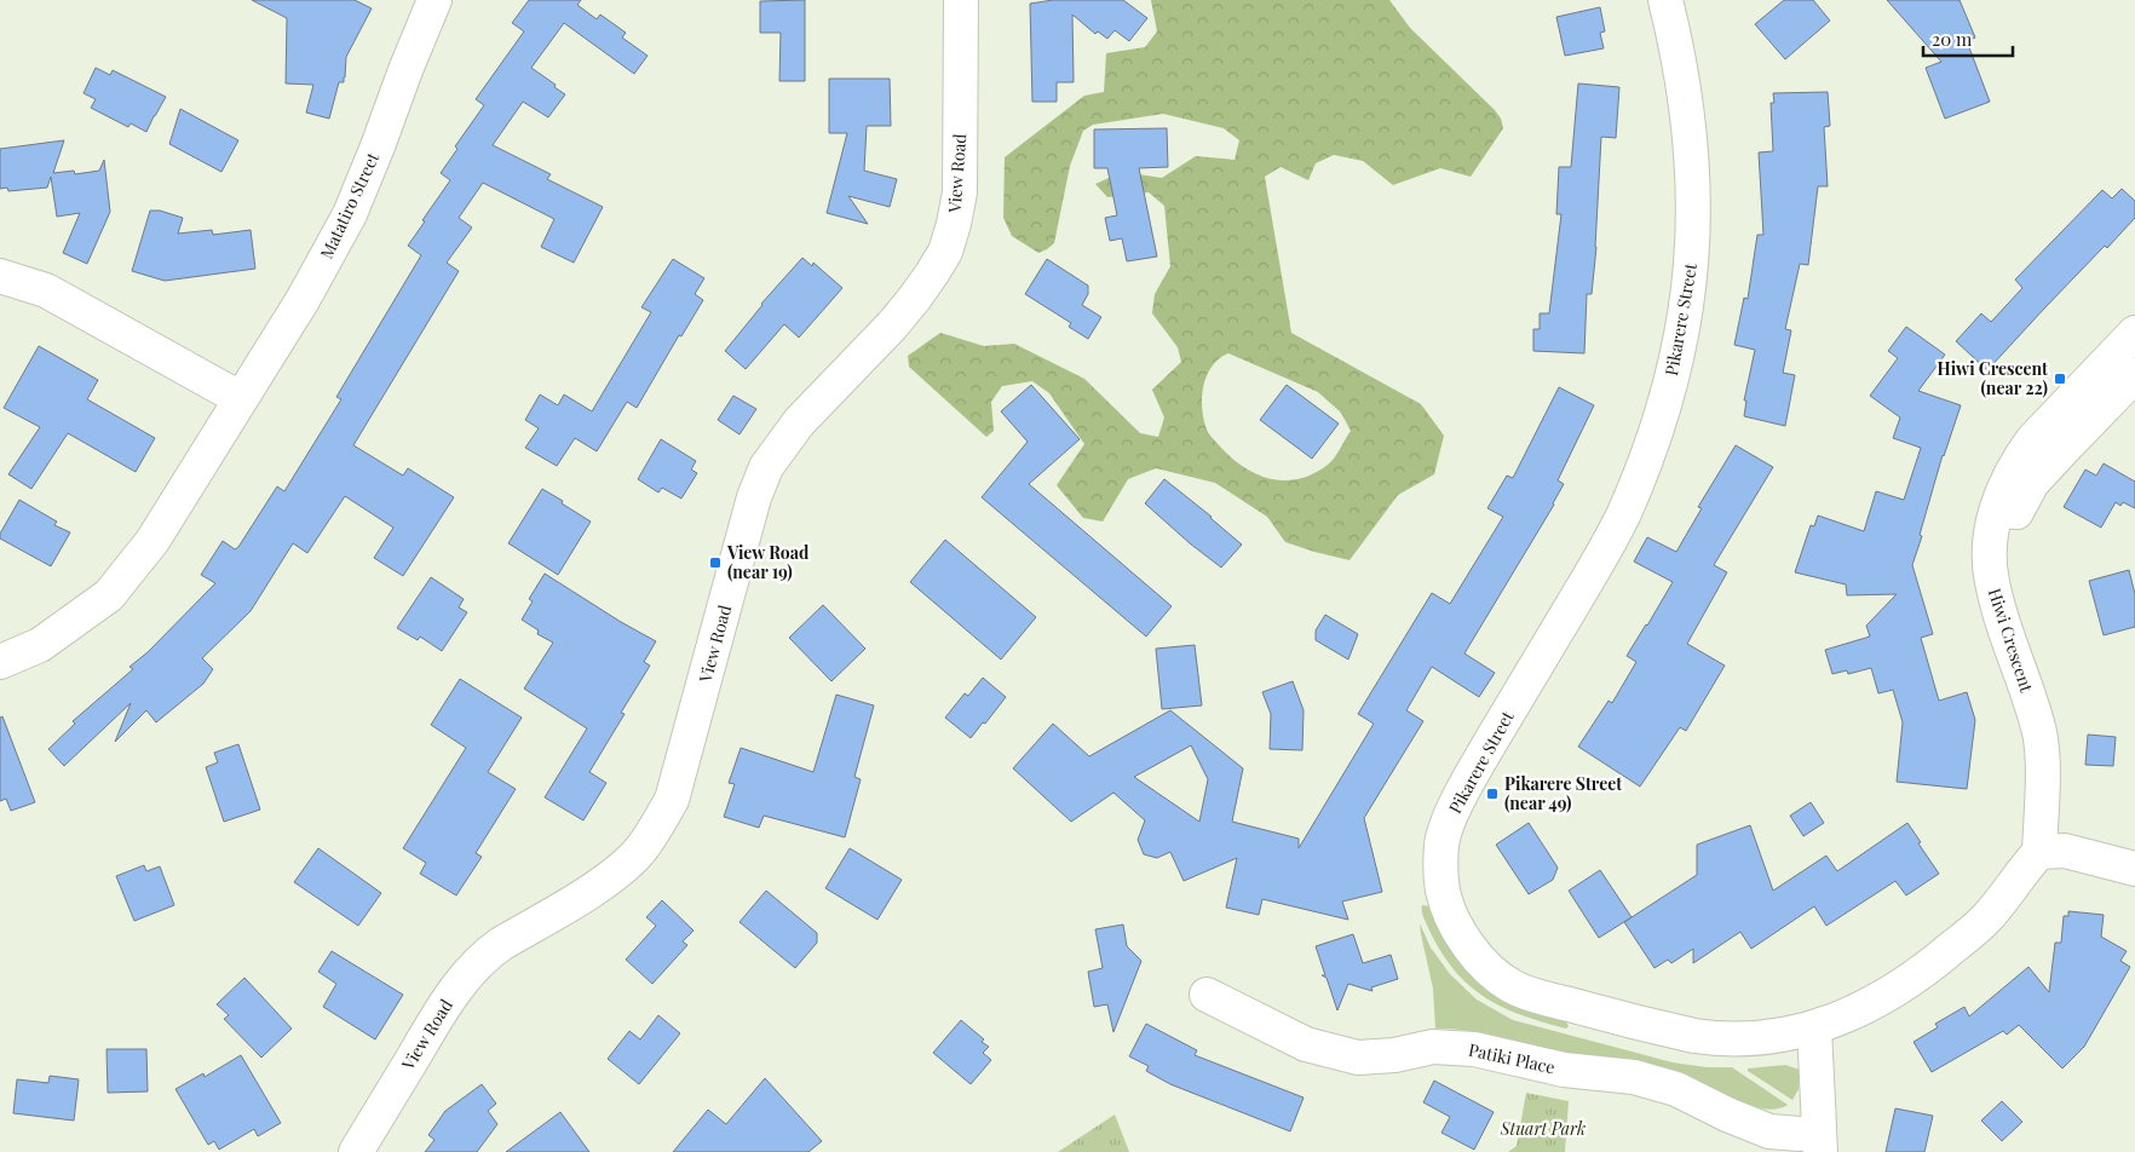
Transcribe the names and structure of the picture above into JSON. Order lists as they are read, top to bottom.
{
  "streets": {
    "street": [
      "View Road",
      "Matatiro Street",
      "Pikarere Street",
      "Hiwi Crescent",
      "Patiki Place"
    ]
  },
  "crossings": [
    ["Pikarere Street", "Hiwi Crescent"]
  ],
  "parks": ["Stuart Park"],
  "places": {
    "transit": ["Hiwi Crescent (near 22)", "View Road (near 19)", "Pikarere Street (near 49)"]
  },
  "scale_bar": "20 m"
}
